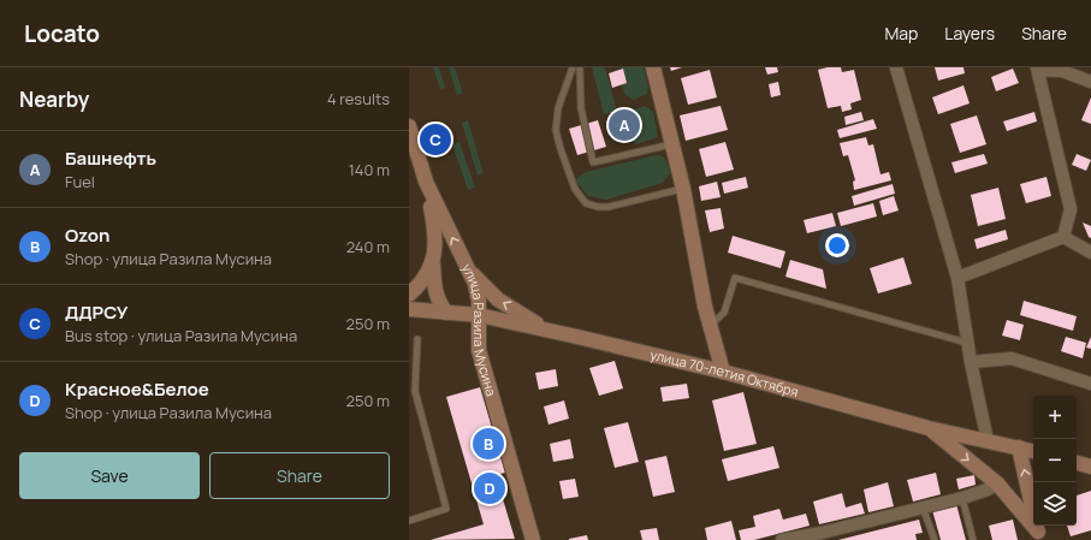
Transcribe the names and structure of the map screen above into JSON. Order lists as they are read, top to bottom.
{
  "streets": {
    "main road": ["улица Разила Мусина", "улица 70-летия Октября"]
  },
  "crossings": [
    ["улица Разила Мусина", "улица 70-летия Октября"]
  ],
  "page": {
    "header": "Locato",
    "nav": ["Map", "Layers", "Share"],
    "heading": ["Nearby", "4 results"],
    "pins": [
      "A",
      "C",
      "B",
      "D"
    ],
    "list": [
      {
        "mark": "A",
        "name": "Башнефть",
        "note": "Fuel",
        "value": "140 m"
      },
      {
        "mark": "B",
        "name": "Ozon",
        "note": "Shop · улица Разила Мусина",
        "value": "240 m"
      },
      {
        "mark": "C",
        "name": "ДДРСУ",
        "note": "Bus stop · улица Разила Мусина",
        "value": "250 m"
      },
      {
        "mark": "D",
        "name": "Красное&Белое",
        "note": "Shop · улица Разила Мусина",
        "value": "250 m"
      }
    ],
    "map_buttons": ["+", "−"],
    "buttons": ["Save", "Share"]
  }
}
